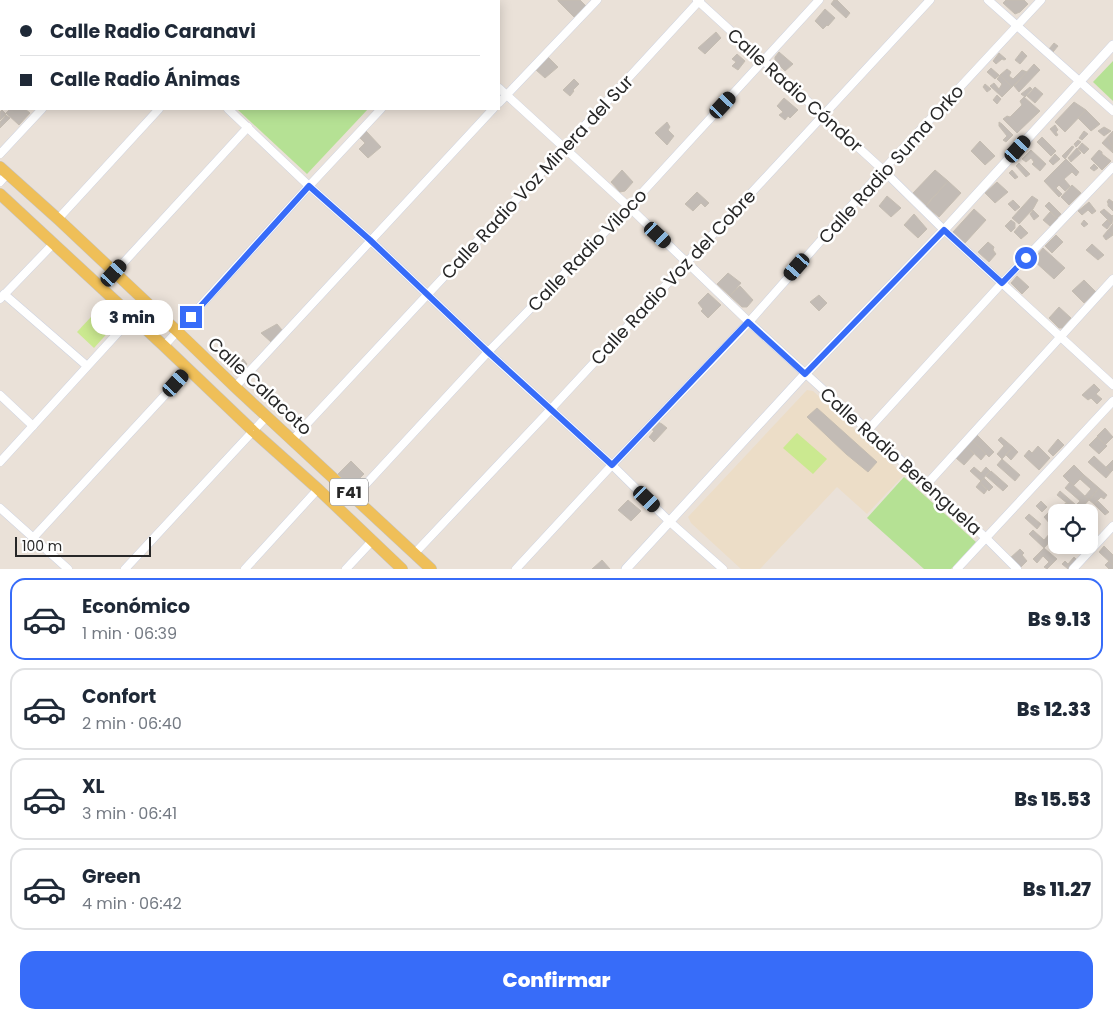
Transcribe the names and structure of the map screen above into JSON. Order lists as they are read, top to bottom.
{
  "streets": {
    "main road": ["Calle Calacoto", "F41"],
    "street": [
      "Calle Radio Cóndor",
      "Calle Radio Suma Orko",
      "Calle Radio Voz Minera del Sur",
      "Calle Radio Viloco",
      "Calle Radio Voz del Cobre",
      "Calle Radio Berenguela"
    ]
  },
  "crossings": [
    ["Calle Radio Cóndor", "Calle Radio Suma Orko"],
    ["Calle Radio Cóndor", "Calle Radio Voz Minera del Sur"],
    ["Calle Radio Cóndor", "Calle Radio Viloco"],
    ["Calle Radio Cóndor", "Calle Radio Voz del Cobre"],
    ["Calle Radio Suma Orko", "Calle Radio Berenguela"],
    ["Calle Radio Voz Minera del Sur", "Calle Calacoto"],
    ["Calle Radio Voz Minera del Sur", "Calle Radio Berenguela"],
    ["Calle Radio Viloco", "Calle Calacoto"],
    ["Calle Radio Viloco", "Calle Radio Berenguela"],
    ["Calle Radio Voz del Cobre", "Calle Calacoto"],
    ["Calle Radio Voz del Cobre", "Calle Radio Berenguela"]
  ],
  "scale_bar": "100 m",
  "page": {
    "banner": ["Calle Radio Caranavi", "Calle Radio Ánimas"],
    "bubble": "3 min",
    "scale": "100 m",
    "list": [
      {
        "name": "Económico",
        "note": "1 min · 06:39",
        "value": "Bs 9.13"
      },
      {
        "name": "Confort",
        "note": "2 min · 06:40",
        "value": "Bs 12.33"
      },
      {
        "name": "XL",
        "note": "3 min · 06:41",
        "value": "Bs 15.53"
      },
      {
        "name": "Green",
        "note": "4 min · 06:42",
        "value": "Bs 11.27"
      }
    ],
    "buttons": "Confirmar"
  }
}
